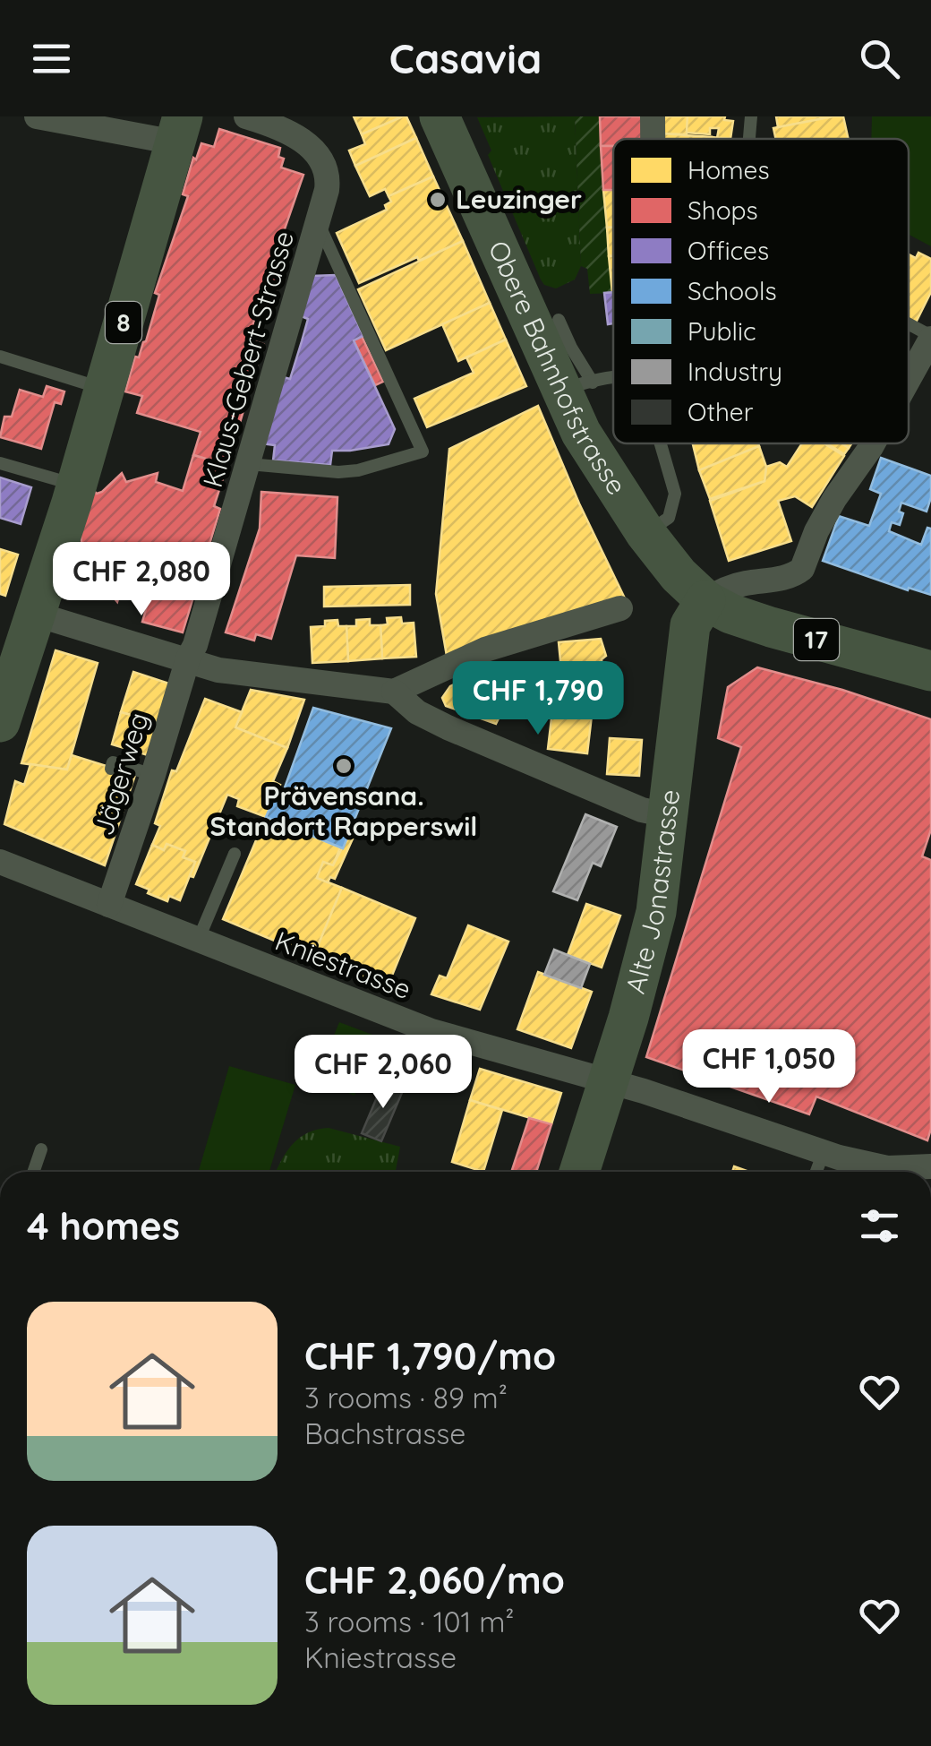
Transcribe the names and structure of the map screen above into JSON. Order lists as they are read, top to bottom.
{
  "streets": {
    "main road": [
      "8",
      "Obere Bahnhofstrasse",
      "17",
      "Alte Jonastrasse"
    ],
    "street": ["Klaus-Gebert-Strasse", "Jägerweg", "Kniestrasse"]
  },
  "crossings": [
    ["Klaus-Gebert-Strasse", "Jägerweg"],
    ["Obere Bahnhofstrasse", "17"],
    ["Obere Bahnhofstrasse", "Alte Jonastrasse"],
    ["17", "Alte Jonastrasse"],
    ["Jägerweg", "Kniestrasse"],
    ["Alte Jonastrasse", "Kniestrasse"]
  ],
  "places": ["Leuzinger", "Prävensana. Standort Rapperswil"],
  "legend": [
    "Homes",
    "Shops",
    "Offices",
    "Schools",
    "Public",
    "Industry",
    "Other"
  ],
  "page": {
    "header": "Casavia",
    "price": [
      "CHF 2,080",
      "CHF 1,790",
      "CHF 1,050",
      "CHF 2,060"
    ],
    "heading": "4 homes",
    "list": [
      {
        "name": "CHF 1,790/mo",
        "note": "3 rooms · 89 m² · Bachstrasse"
      },
      {
        "name": "CHF 2,060/mo",
        "note": "3 rooms · 101 m² · Kniestrasse"
      }
    ]
  }
}
